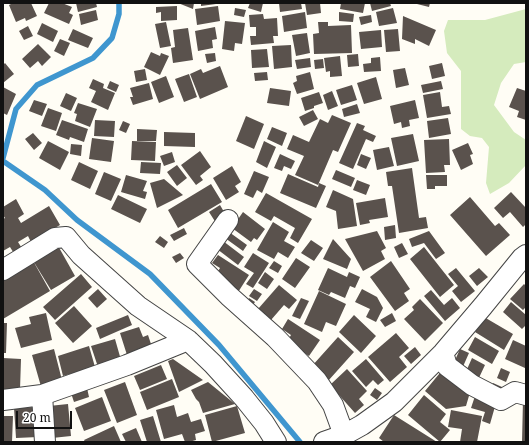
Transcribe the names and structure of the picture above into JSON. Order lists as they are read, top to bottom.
{
  "scale_bar": "20 m"
}
